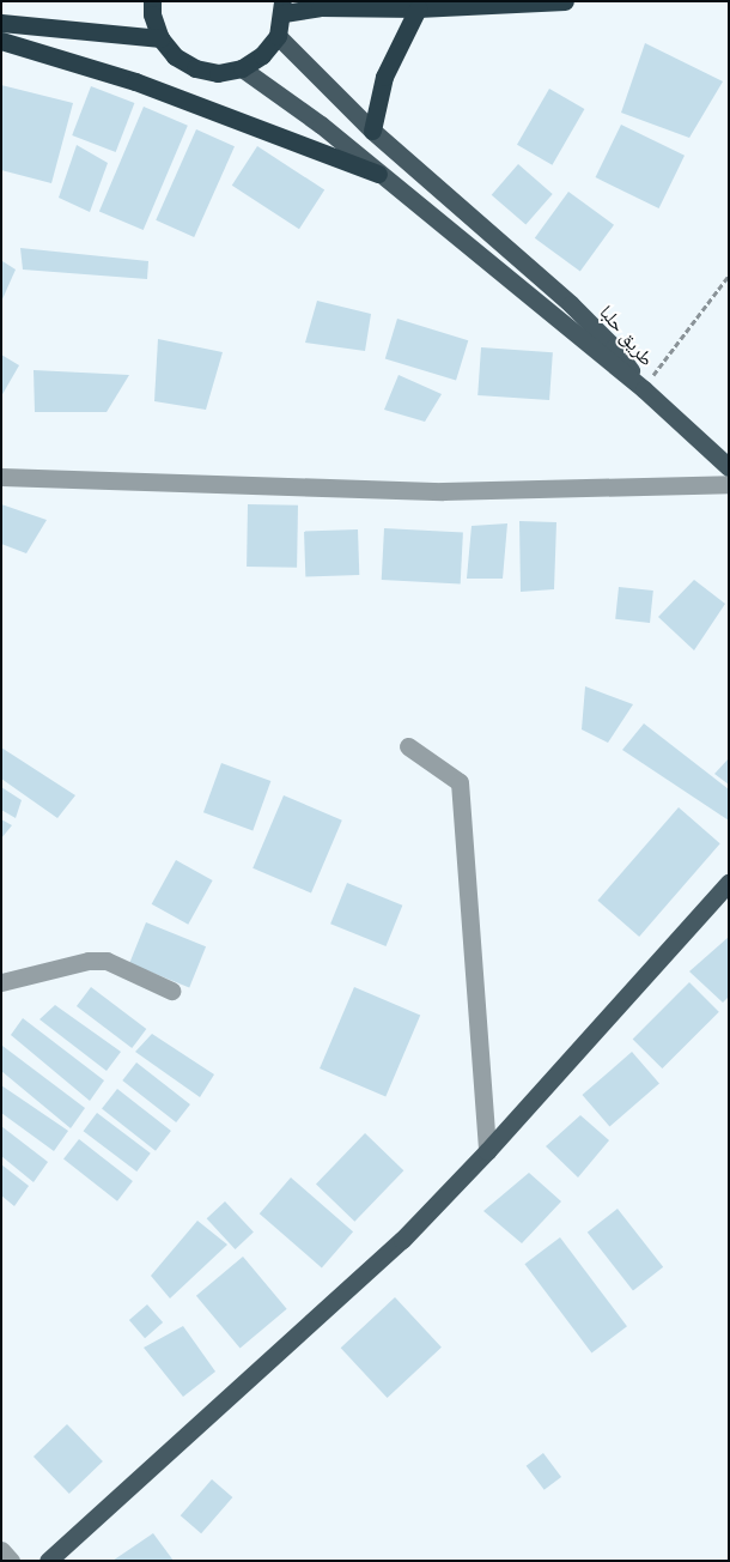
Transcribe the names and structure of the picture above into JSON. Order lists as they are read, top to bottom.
{
  "streets": {
    "main road": ["طريق حلبا"]
  }
}
